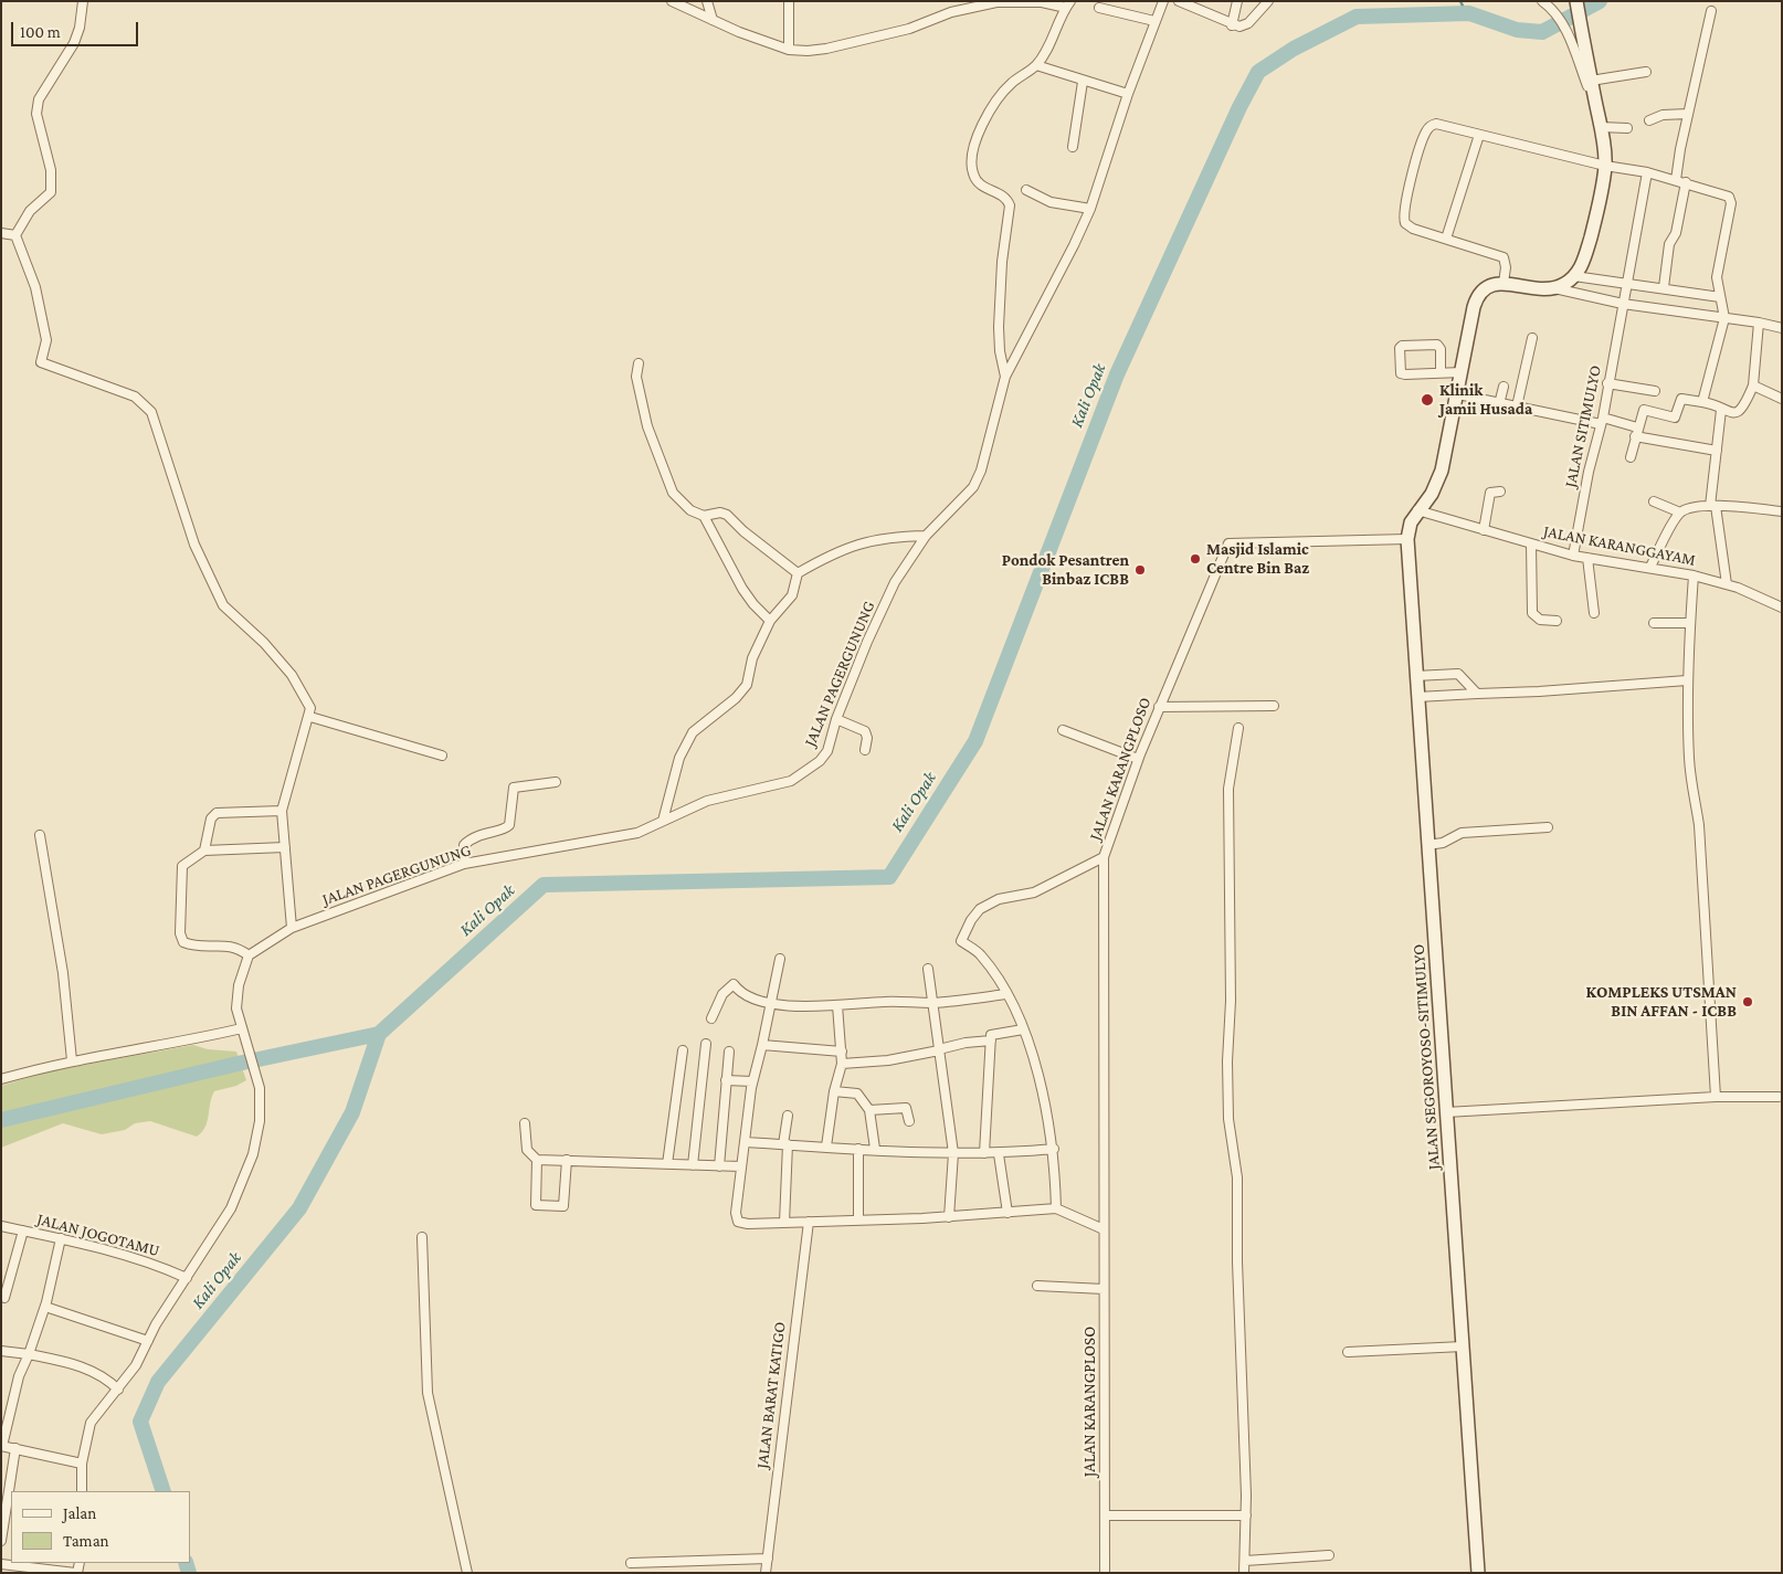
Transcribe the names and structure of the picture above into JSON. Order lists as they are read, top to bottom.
{
  "streets": {
    "main road": ["JALAN SEGOROYOSO-SITIMULYO"],
    "street": [
      "JALAN SITIMULYO",
      "JALAN KARANGGAYAM",
      "JALAN PAGERGUNUNG",
      "JALAN KARANGPLOSO",
      "JALAN JOGOTAMU",
      "JALAN BARAT KATIGO"
    ]
  },
  "crossings": [
    ["JALAN SITIMULYO", "JALAN KARANGGAYAM"],
    ["JALAN KARANGPLOSO", "JALAN SEGOROYOSO-SITIMULYO"]
  ],
  "water": ["Kali Opak"],
  "places": [
    "Klinik Jamii Husada",
    "Masjid Islamic Centre Bin Baz",
    "Pondok Pesantren Binbaz ICBB",
    "KOMPLEKS UTSMAN BIN AFFAN - ICBB"
  ],
  "legend": ["Jalan", "Taman"],
  "scale_bar": "100 m"
}
